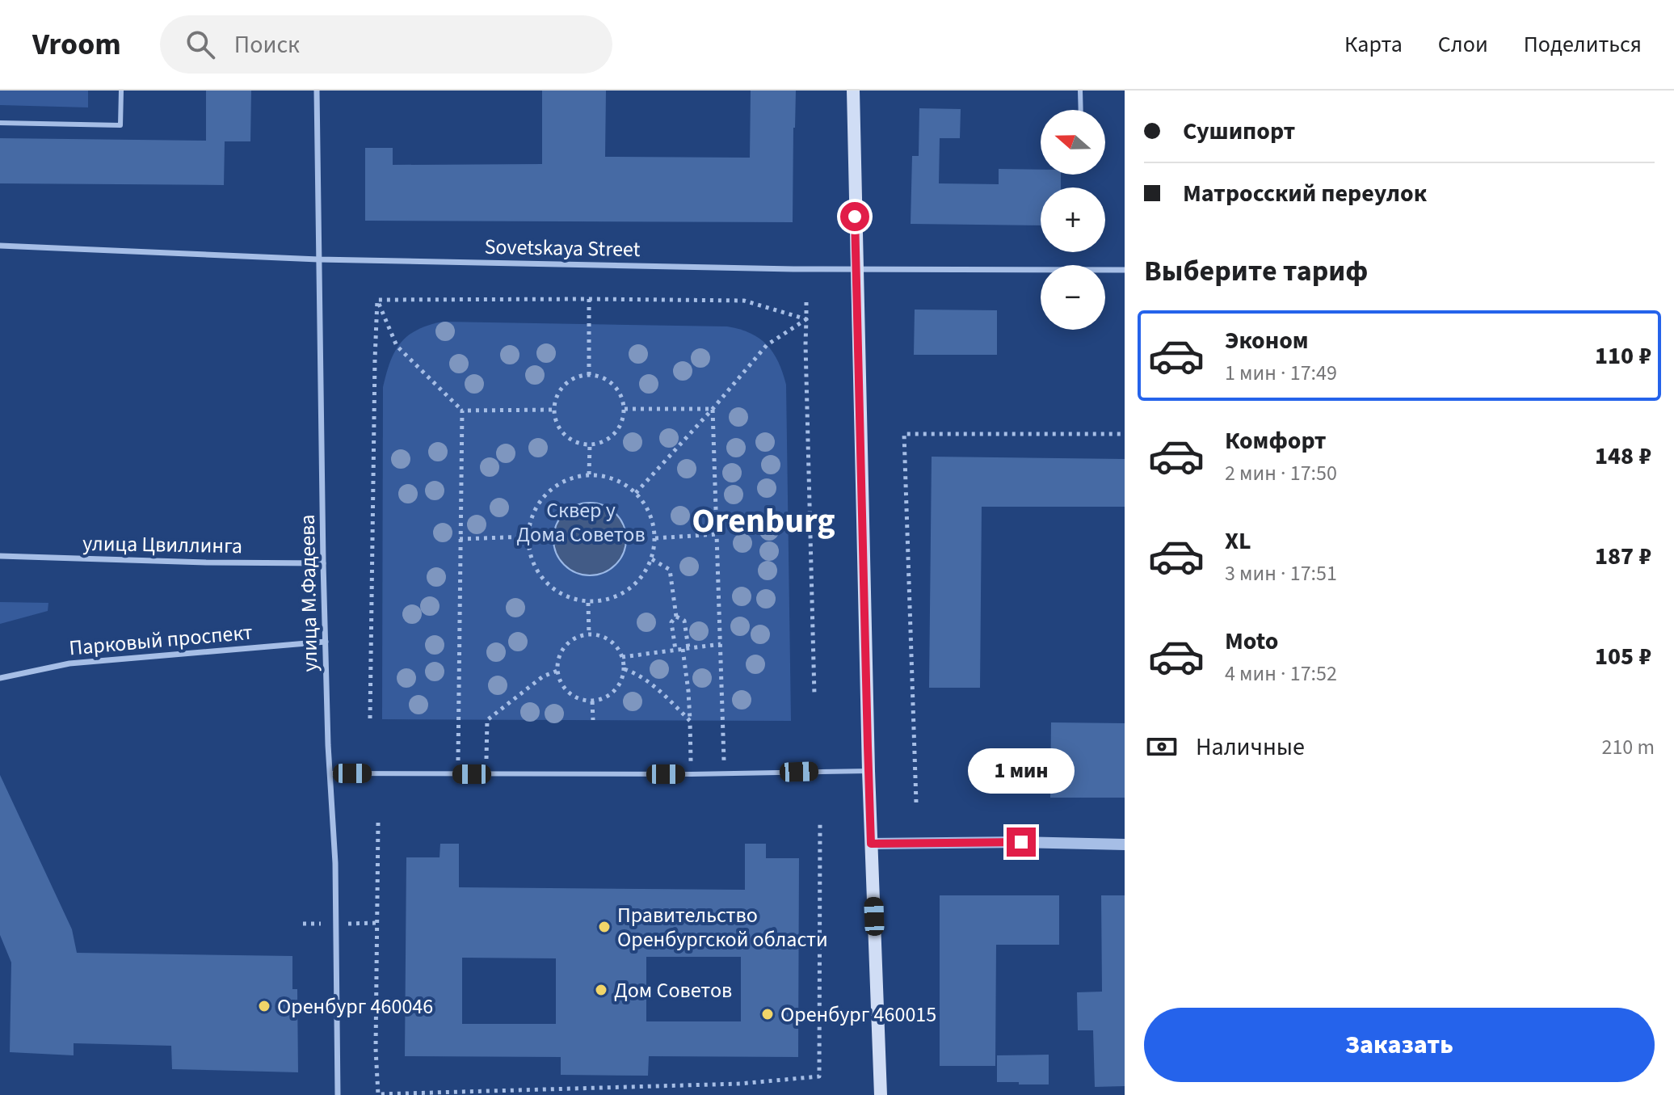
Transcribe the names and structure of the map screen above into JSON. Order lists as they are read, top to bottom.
{
  "streets": {
    "street": [
      "Sovetskaya Street",
      "улица Цвиллинга",
      "улица М.Фадеева",
      "Парковый проспект"
    ]
  },
  "crossings": [
    ["Sovetskaya Street", "улица М.Фадеева"],
    ["улица Цвиллинга", "улица М.Фадеева"],
    ["улица М.Фадеева", "Парковый проспект"]
  ],
  "districts": ["Orenburg"],
  "parks": ["Сквер у Дома Советов"],
  "places": [
    "Правительство Оренбургской области",
    "Дом Советов",
    "Оренбург 460046",
    "Оренбург 460015"
  ],
  "north": "left",
  "page": {
    "header": "Vroom",
    "search": "Поиск",
    "nav": ["Карта", "Слои", "Поделиться"],
    "banner": ["Сушипорт", "Матросский переулок"],
    "map_buttons": ["+", "−"],
    "heading": "Выберите тариф",
    "list": [
      {
        "name": "Эконом",
        "note": "1 мин · 17:49",
        "value": "110 ₽"
      },
      {
        "name": "Комфорт",
        "note": "2 мин · 17:50",
        "value": "148 ₽"
      },
      {
        "name": "XL",
        "note": "3 мин · 17:51",
        "value": "187 ₽"
      },
      {
        "name": "Moto",
        "note": "4 мин · 17:52",
        "value": "105 ₽"
      }
    ],
    "pay": ["Наличные", "210 m"],
    "bubble": "1 мин",
    "buttons": "Заказать"
  }
}
